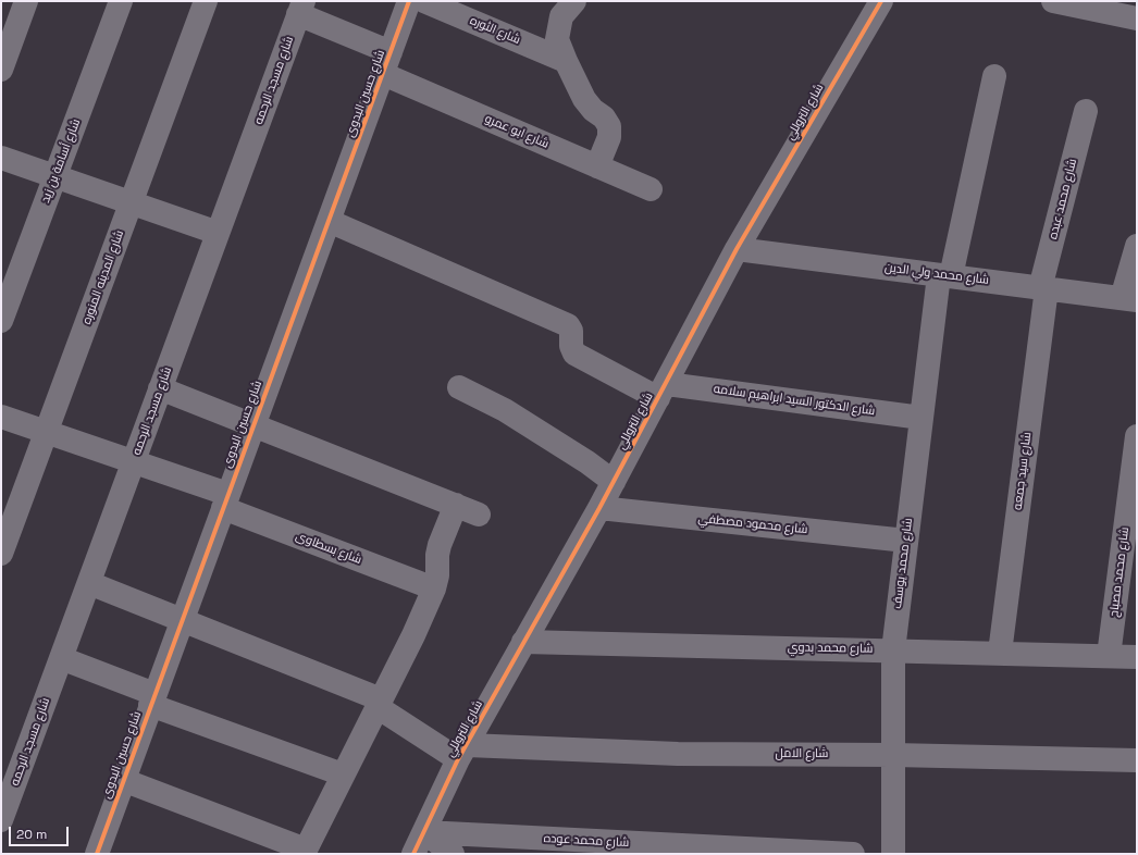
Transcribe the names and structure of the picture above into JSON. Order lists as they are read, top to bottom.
{
  "streets": {
    "street": [
      "شارع الثوره",
      "شارع مسجد الرحمه",
      "شارع حسين البدوى",
      "شارع التروللي",
      "شارع ابو عمرو",
      "شارع أسامة بن زيد",
      "شارع محمد عبده",
      "شارع محمد ولي الدين",
      "شارع المدينه المنوره",
      "شارع الدكتور السيد ابراهيم سلامه",
      "شارع سيد جمعه",
      "شارع محمود مصطفي",
      "شارع بسطاوى",
      "شارع محمد يوسف",
      "شارع محمد مصباح",
      "شارع محمد بدوي",
      "شارع الامل",
      "شارع محمد عوده"
    ]
  },
  "crossings": [
    ["شارع مسجد الرحمه", "شارع ابو عمرو"],
    ["شارع مسجد الرحمه", "شارع بسطاوى"],
    ["شارع حسين البدوى", "شارع ابو عمرو"],
    ["شارع حسين البدوى", "شارع بسطاوى"],
    ["شارع التروللي", "شارع محمد ولي الدين"],
    ["شارع التروللي", "شارع الدكتور السيد ابراهيم سلامه"],
    ["شارع التروللي", "شارع محمود مصطفي"],
    ["شارع التروللي", "شارع محمد بدوي"],
    ["شارع التروللي", "شارع الامل"],
    ["شارع التروللي", "شارع محمد عوده"],
    ["شارع محمد عبده", "شارع محمد ولي الدين"],
    ["شارع محمد عبده", "شارع سيد جمعه"],
    ["شارع محمد ولي الدين", "شارع سيد جمعه"],
    ["شارع محمد ولي الدين", "شارع محمد يوسف"],
    ["شارع المدينه المنوره", "شارع بسطاوى"],
    ["شارع الدكتور السيد ابراهيم سلامه", "شارع محمد يوسف"],
    ["شارع سيد جمعه", "شارع محمد بدوي"],
    ["شارع محمود مصطفي", "شارع محمد يوسف"],
    ["شارع محمد يوسف", "شارع محمد بدوي"],
    ["شارع محمد يوسف", "شارع الامل"],
    ["شارع محمد مصباح", "شارع محمد بدوي"]
  ],
  "scale_bar": "20 m"
}
